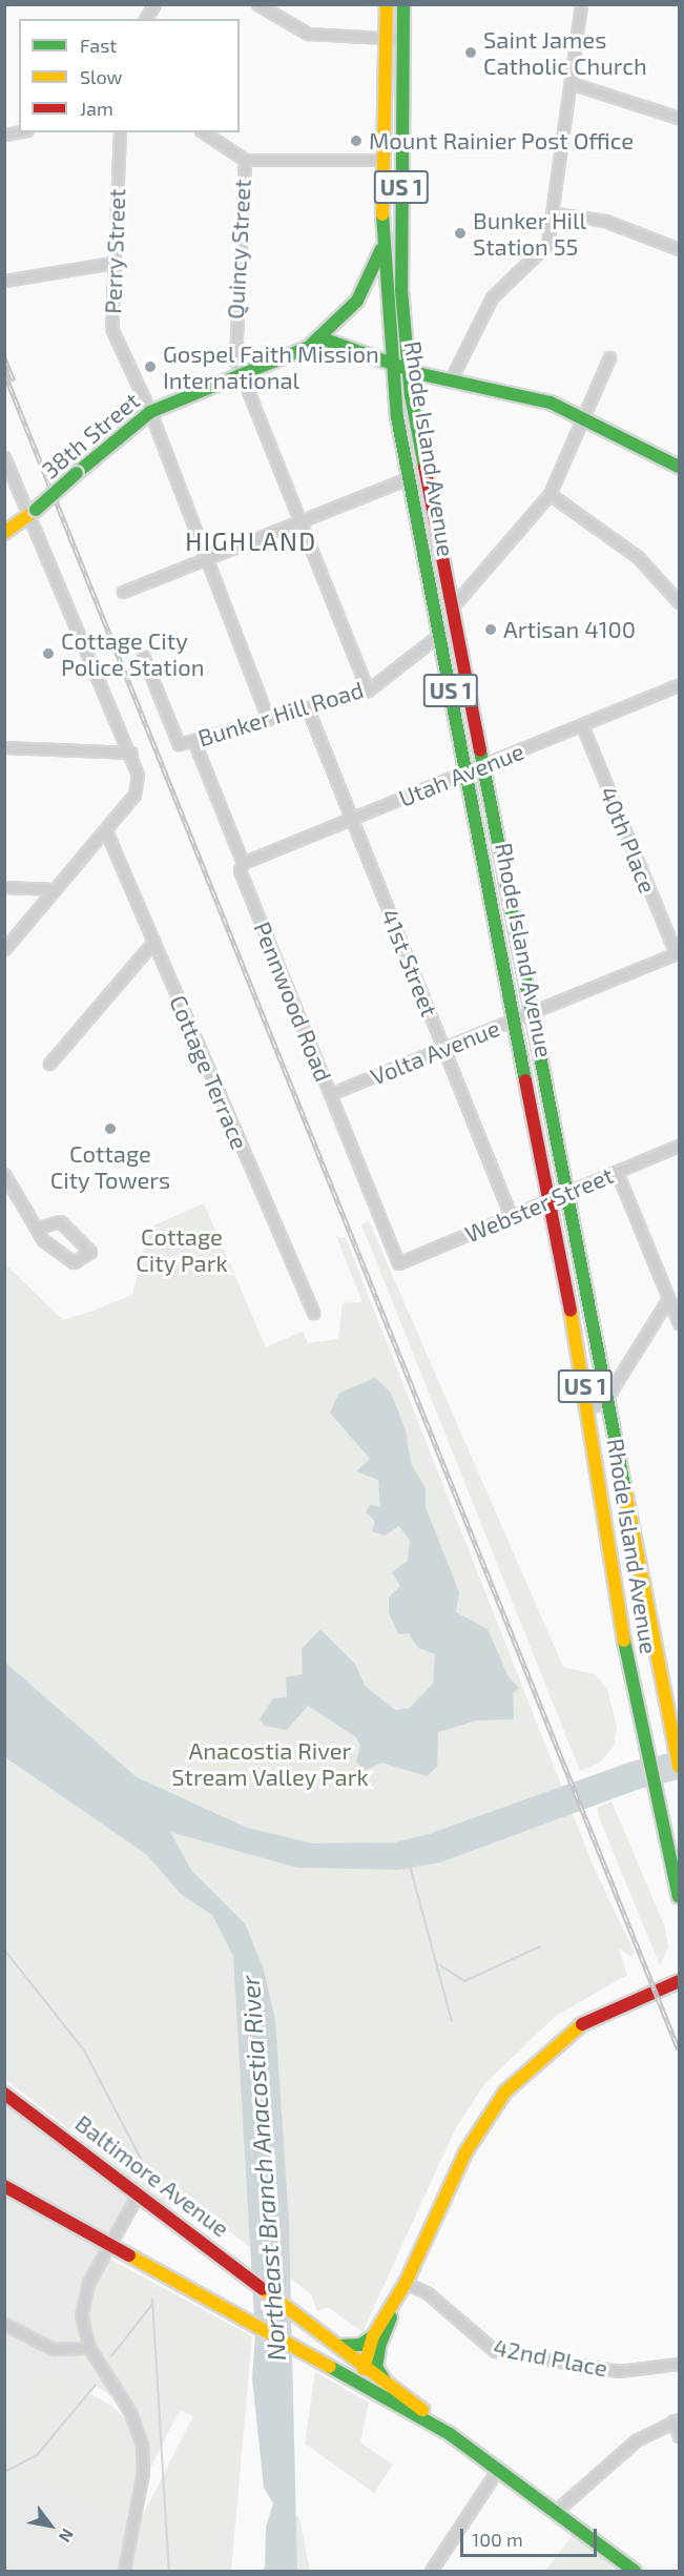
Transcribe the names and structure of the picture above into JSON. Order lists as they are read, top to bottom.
{
  "streets": {
    "main road": [
      "US 1",
      "38th Street",
      "Rhode Island Avenue",
      "Baltimore Avenue"
    ],
    "street": [
      "Quincy Street",
      "Perry Street",
      "Bunker Hill Road",
      "Utah Avenue",
      "40th Place",
      "41st Street",
      "Pennwood Road",
      "Volta Avenue",
      "Cottage Terrace",
      "Webster Street",
      "42nd Place"
    ]
  },
  "crossings": [
    ["Quincy Street", "38th Street"],
    ["Quincy Street", "Bunker Hill Road"],
    ["Perry Street", "38th Street"],
    ["Perry Street", "Bunker Hill Road"],
    ["38th Street", "Rhode Island Avenue"],
    ["Rhode Island Avenue", "Bunker Hill Road"],
    ["Rhode Island Avenue", "Utah Avenue"],
    ["Rhode Island Avenue", "Volta Avenue"],
    ["Rhode Island Avenue", "Webster Street"],
    ["Bunker Hill Road", "41st Street"],
    ["Bunker Hill Road", "Pennwood Road"],
    ["Utah Avenue", "40th Place"],
    ["Utah Avenue", "41st Street"],
    ["Utah Avenue", "Pennwood Road"],
    ["40th Place", "Volta Avenue"],
    ["41st Street", "Volta Avenue"],
    ["41st Street", "Webster Street"],
    ["Pennwood Road", "Volta Avenue"],
    ["Pennwood Road", "Webster Street"]
  ],
  "districts": ["HIGHLAND"],
  "water": ["Northeast Branch Anacostia River"],
  "parks": ["Cottage City Park", "Anacostia River Stream Valley Park"],
  "places": [
    "Saint James Catholic Church",
    "Mount Rainier Post Office",
    "Bunker Hill Station 55",
    "Gospel Faith Mission International",
    "Artisan 4100",
    "Cottage City Police Station",
    "Cottage City Towers"
  ],
  "legend": ["Fast", "Slow", "Jam"],
  "scale_bar": "100 m",
  "north": "bottom right"
}
